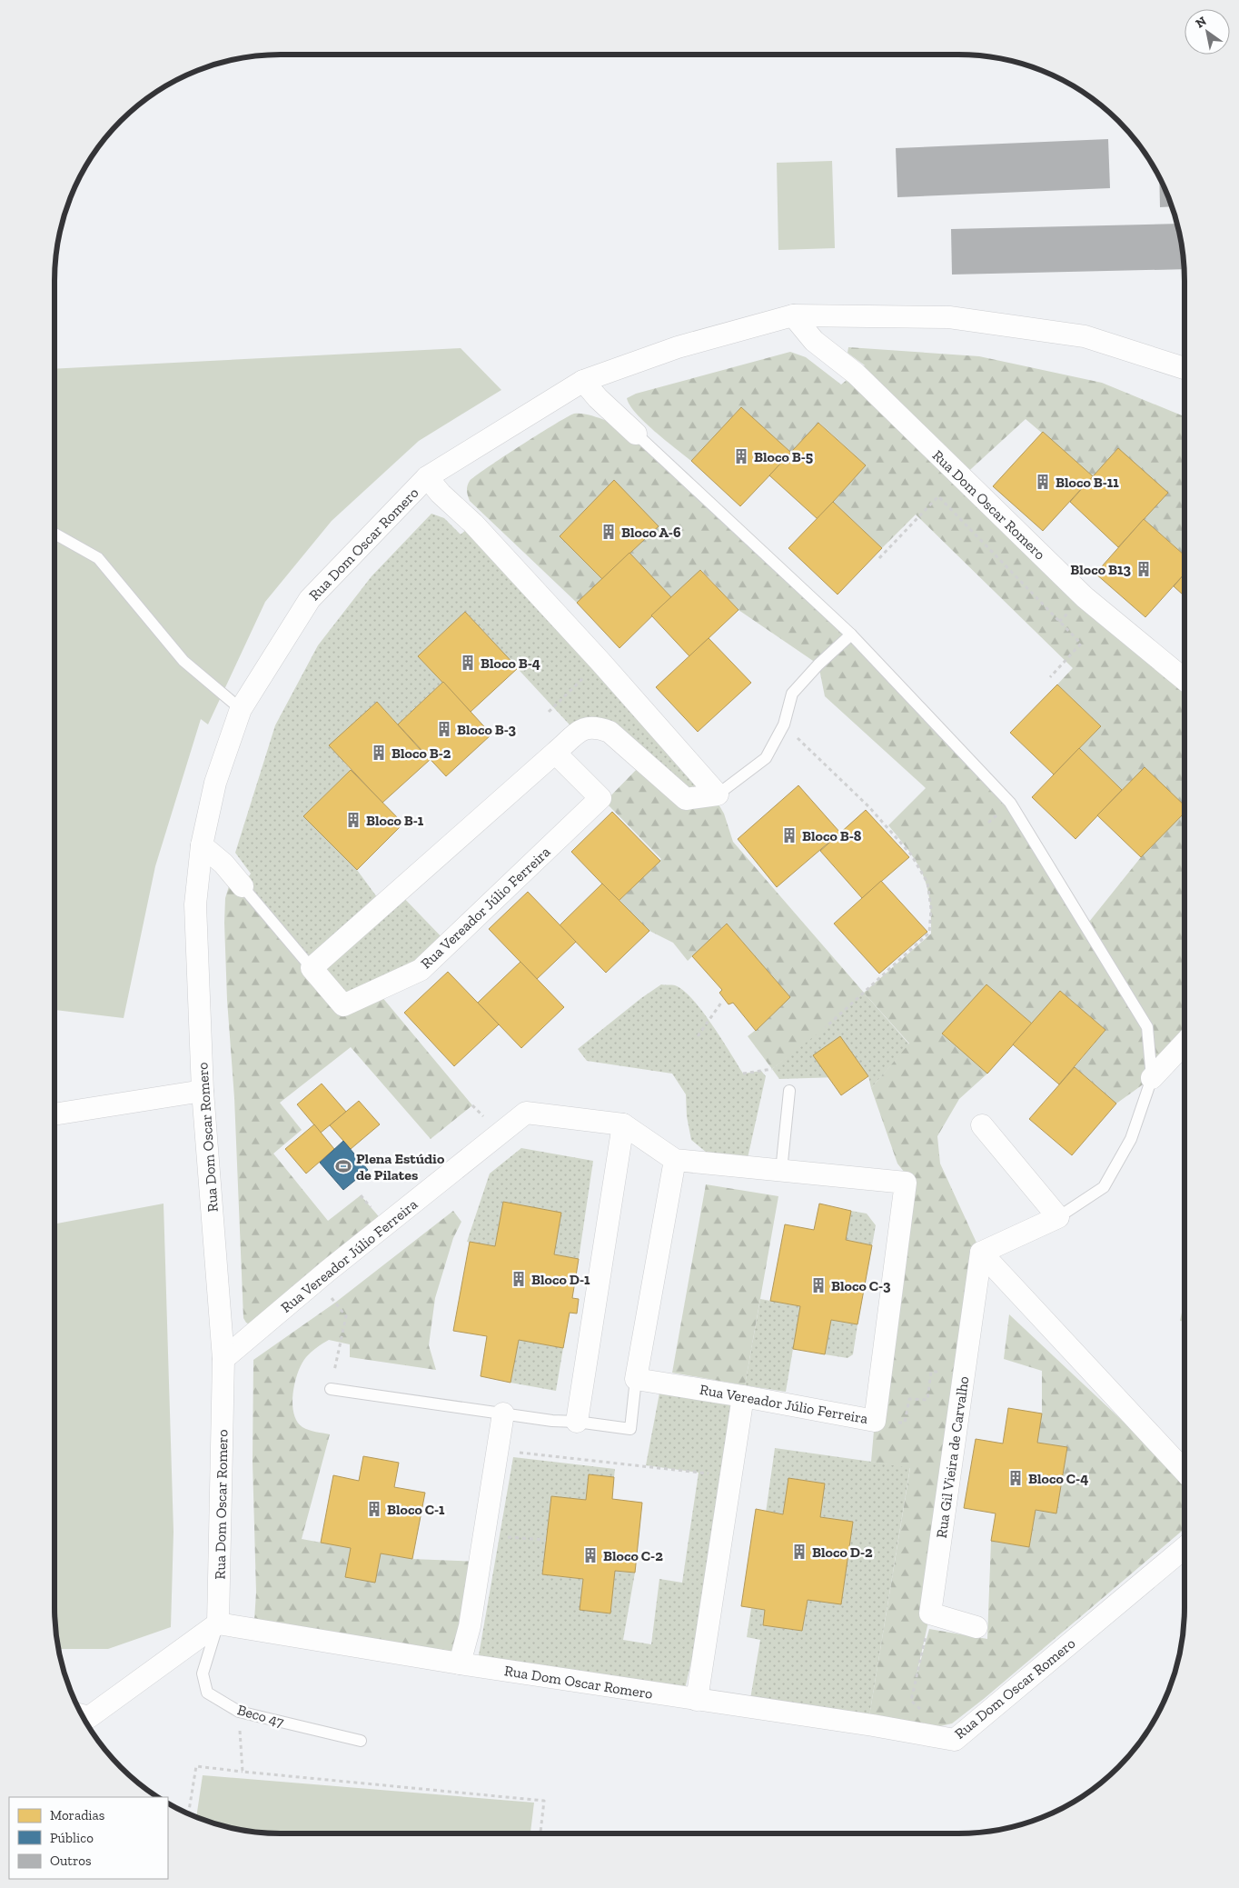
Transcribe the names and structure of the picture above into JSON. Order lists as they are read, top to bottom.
{
  "streets": {
    "street": ["Rua Dom Oscar Romero", "Rua Vereador Júlio Ferreira", "Rua Gil Vieira de Carvalho"],
    "lane": ["Beco 47"]
  },
  "crossings": [
    ["Rua Dom Oscar Romero", "Rua Vereador Júlio Ferreira"],
    ["Rua Dom Oscar Romero", "Beco 47"]
  ],
  "places": {
    "building": [
      "Bloco B-5",
      "Bloco B-11",
      "Bloco A-6",
      "Bloco B13",
      "Bloco B-4",
      "Bloco B-3",
      "Bloco B-2",
      "Bloco B-1",
      "Bloco B-8",
      "Bloco D-1",
      "Bloco C-3",
      "Bloco C-4",
      "Bloco C-1",
      "Bloco D-2",
      "Bloco C-2"
    ],
    "sports": ["Plena Estúdio de Pilates"]
  },
  "legend": ["Moradias", "Público", "Outros"],
  "north": "top left"
}
